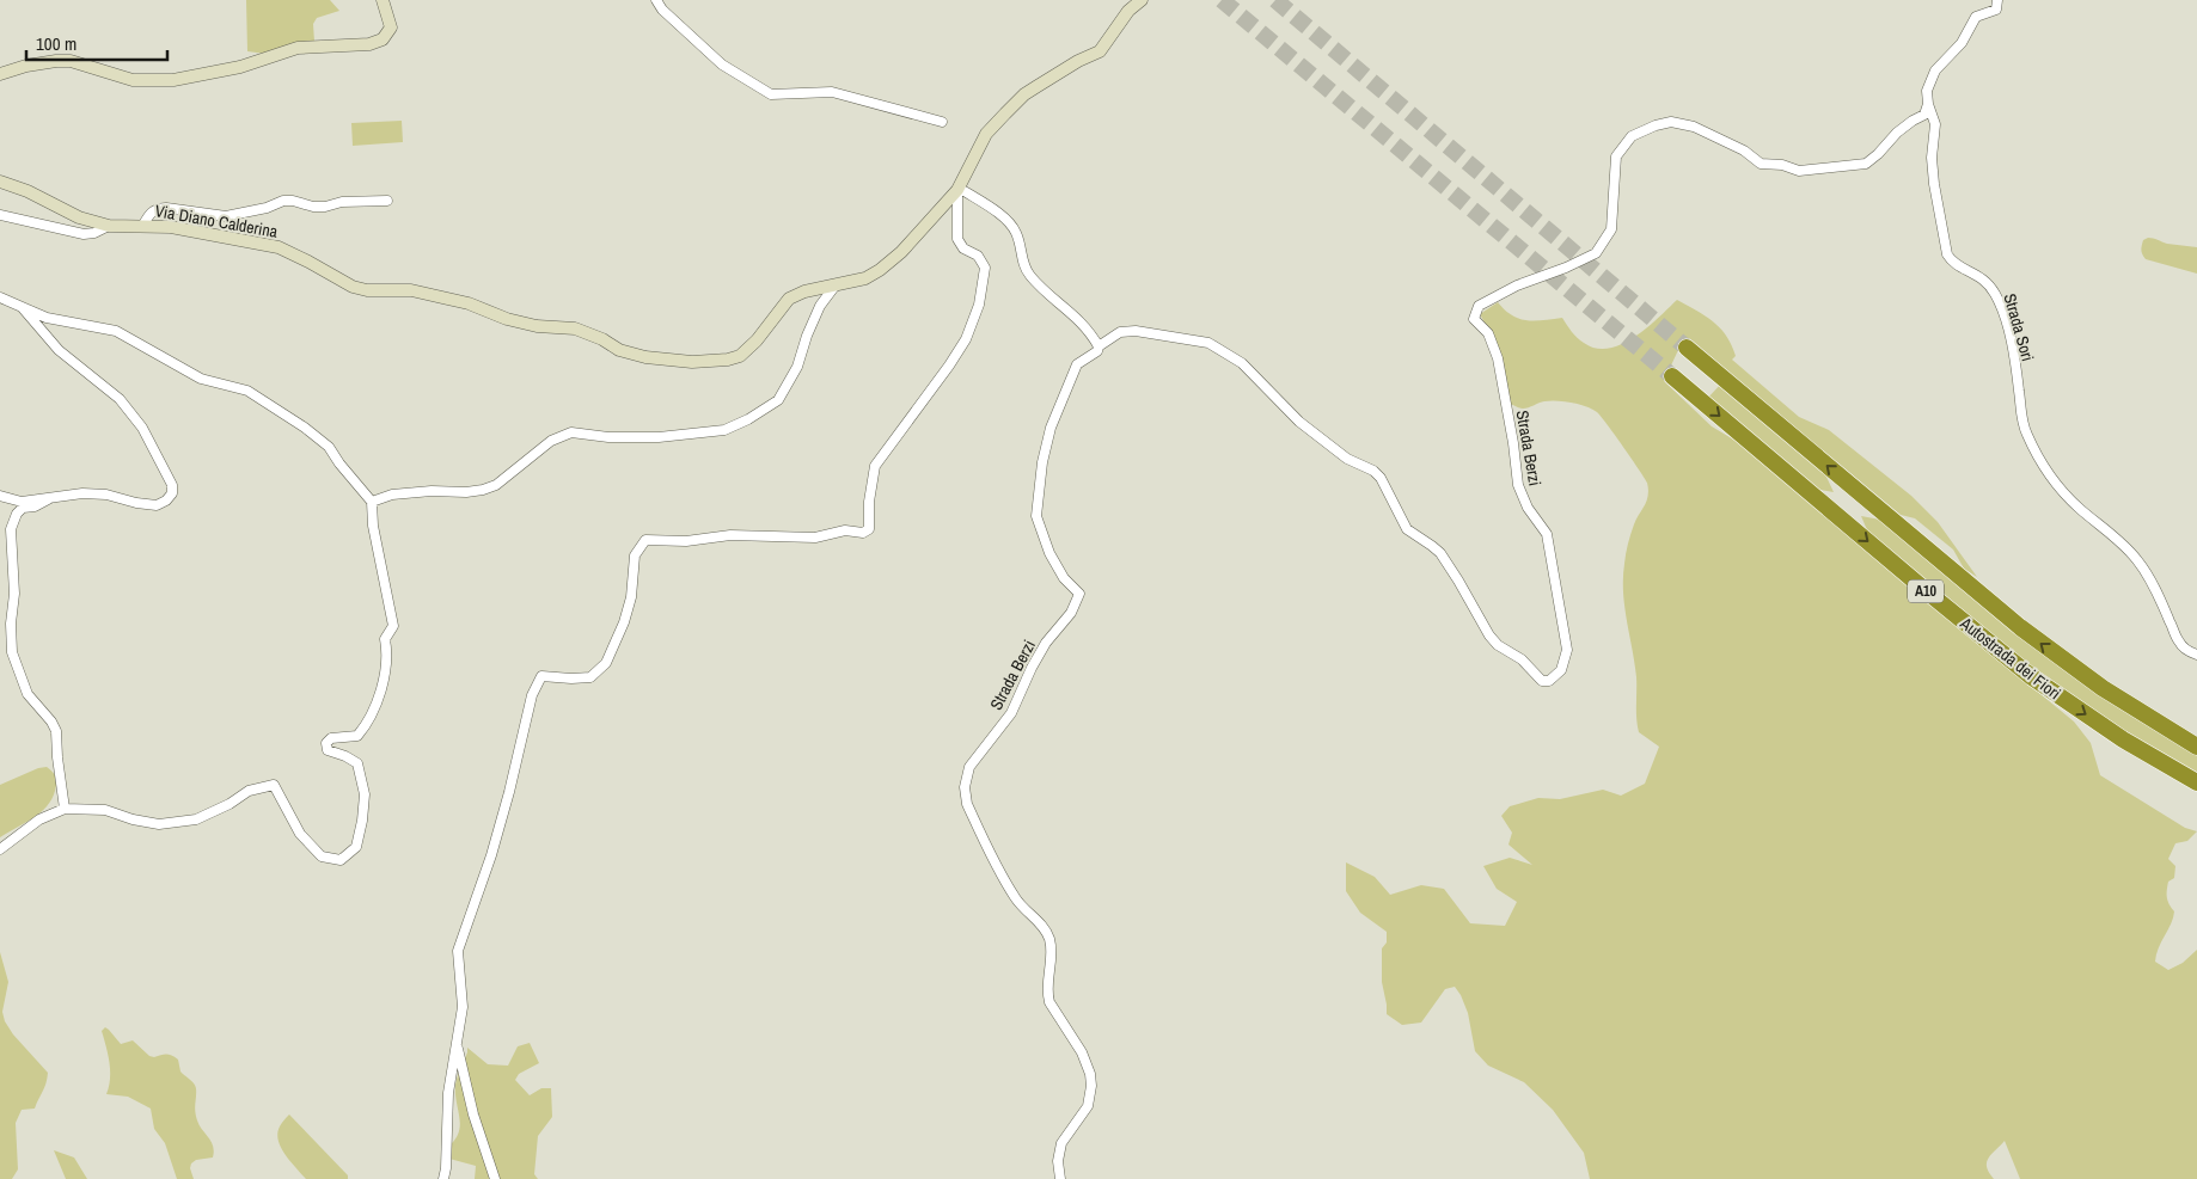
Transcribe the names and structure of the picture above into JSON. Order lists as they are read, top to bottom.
{
  "streets": {
    "highway": ["A10", "Autostrada dei Fiori"],
    "main road": ["Via Diano Calderina"],
    "street": ["Strada Sori", "Strada Berzi"]
  },
  "crossings": [
    ["Strada Sori", "Strada Berzi"]
  ],
  "scale_bar": "100 m"
}
